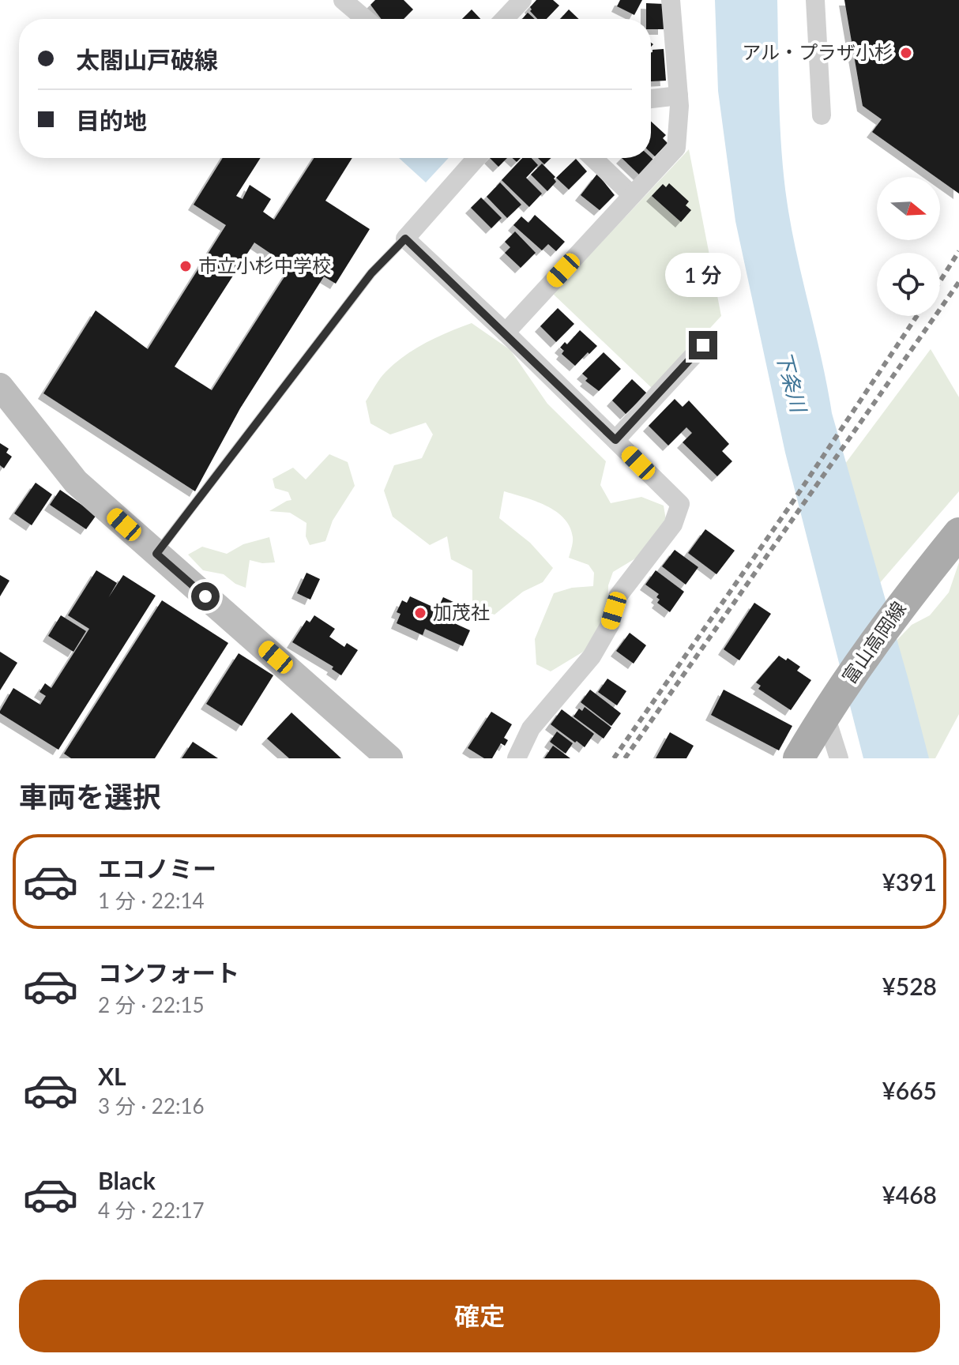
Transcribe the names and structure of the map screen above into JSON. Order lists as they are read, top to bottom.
{
  "streets": {
    "main road": ["富山高岡線"]
  },
  "water": ["下条川"],
  "places": ["アル・プラザ小杉", "市立小杉中学校", "加茂社"],
  "north": "right",
  "page": {
    "banner": ["太閤山戸破線", "目的地"],
    "bubble": "1 分",
    "heading": "車両を選択",
    "list": [
      {
        "name": "エコノミー",
        "note": "1 分 · 22:14",
        "value": "¥391"
      },
      {
        "name": "コンフォート",
        "note": "2 分 · 22:15",
        "value": "¥528"
      },
      {
        "name": "XL",
        "note": "3 分 · 22:16",
        "value": "¥665"
      },
      {
        "name": "Black",
        "note": "4 分 · 22:17",
        "value": "¥468"
      }
    ],
    "buttons": "確定"
  }
}
